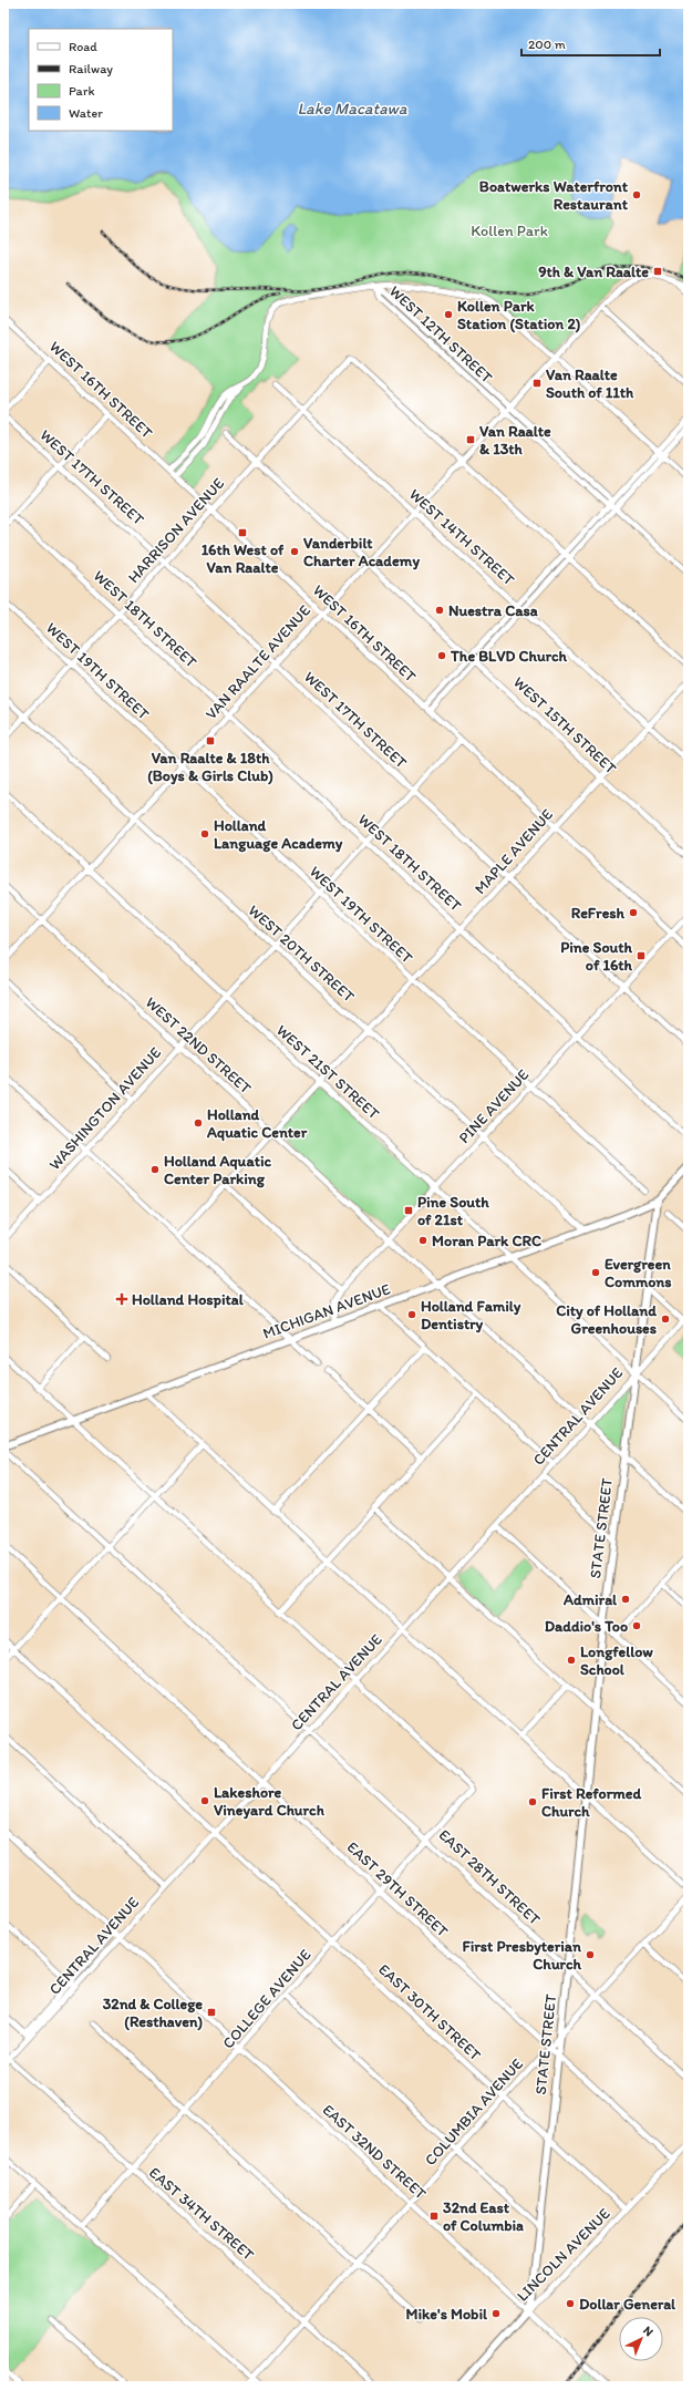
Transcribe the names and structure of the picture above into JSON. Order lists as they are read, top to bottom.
{
  "streets": {
    "main road": ["MICHIGAN AVENUE", "STATE STREET", "LINCOLN AVENUE"],
    "street": [
      "WEST 12TH STREET",
      "WEST 16TH STREET",
      "WEST 17TH STREET",
      "HARRISON AVENUE",
      "WEST 14TH STREET",
      "WEST 18TH STREET",
      "VAN RAALTE AVENUE",
      "WEST 19TH STREET",
      "WEST 15TH STREET",
      "MAPLE AVENUE",
      "WEST 20TH STREET",
      "WEST 22ND STREET",
      "WEST 21ST STREET",
      "PINE AVENUE",
      "WASHINGTON AVENUE",
      "CENTRAL AVENUE",
      "EAST 28TH STREET",
      "EAST 29TH STREET",
      "COLLEGE AVENUE",
      "EAST 30TH STREET",
      "COLUMBIA AVENUE",
      "EAST 32ND STREET",
      "EAST 34TH STREET"
    ]
  },
  "crossings": [
    ["WEST 12TH STREET", "VAN RAALTE AVENUE"],
    ["WEST 16TH STREET", "HARRISON AVENUE"],
    ["WEST 16TH STREET", "VAN RAALTE AVENUE"],
    ["WEST 16TH STREET", "MAPLE AVENUE"],
    ["WEST 16TH STREET", "PINE AVENUE"],
    ["WEST 16TH STREET", "WASHINGTON AVENUE"],
    ["WEST 17TH STREET", "HARRISON AVENUE"],
    ["WEST 17TH STREET", "VAN RAALTE AVENUE"],
    ["WEST 17TH STREET", "MAPLE AVENUE"],
    ["WEST 17TH STREET", "PINE AVENUE"],
    ["WEST 17TH STREET", "WASHINGTON AVENUE"],
    ["HARRISON AVENUE", "WEST 14TH STREET"],
    ["HARRISON AVENUE", "WEST 18TH STREET"],
    ["HARRISON AVENUE", "VAN RAALTE AVENUE"],
    ["HARRISON AVENUE", "WEST 19TH STREET"],
    ["HARRISON AVENUE", "WEST 15TH STREET"],
    ["HARRISON AVENUE", "WEST 20TH STREET"],
    ["WEST 14TH STREET", "VAN RAALTE AVENUE"],
    ["WEST 14TH STREET", "MAPLE AVENUE"],
    ["WEST 18TH STREET", "VAN RAALTE AVENUE"],
    ["WEST 18TH STREET", "MAPLE AVENUE"],
    ["WEST 18TH STREET", "PINE AVENUE"],
    ["WEST 18TH STREET", "WASHINGTON AVENUE"],
    ["VAN RAALTE AVENUE", "WEST 19TH STREET"],
    ["VAN RAALTE AVENUE", "WEST 15TH STREET"],
    ["VAN RAALTE AVENUE", "WEST 20TH STREET"],
    ["VAN RAALTE AVENUE", "WEST 22ND STREET"],
    ["VAN RAALTE AVENUE", "WEST 21ST STREET"],
    ["WEST 19TH STREET", "MAPLE AVENUE"],
    ["WEST 19TH STREET", "PINE AVENUE"],
    ["WEST 19TH STREET", "WASHINGTON AVENUE"],
    ["WEST 15TH STREET", "MAPLE AVENUE"],
    ["MAPLE AVENUE", "WEST 20TH STREET"],
    ["MAPLE AVENUE", "WEST 22ND STREET"],
    ["MAPLE AVENUE", "WEST 21ST STREET"],
    ["WEST 20TH STREET", "PINE AVENUE"],
    ["WEST 20TH STREET", "WASHINGTON AVENUE"],
    ["WEST 20TH STREET", "MICHIGAN AVENUE"],
    ["WEST 22ND STREET", "PINE AVENUE"],
    ["WEST 22ND STREET", "WASHINGTON AVENUE"],
    ["WEST 22ND STREET", "MICHIGAN AVENUE"],
    ["WEST 22ND STREET", "CENTRAL AVENUE"],
    ["WEST 22ND STREET", "STATE STREET"],
    ["WEST 21ST STREET", "PINE AVENUE"],
    ["WEST 21ST STREET", "WASHINGTON AVENUE"],
    ["WEST 21ST STREET", "MICHIGAN AVENUE"],
    ["WEST 21ST STREET", "CENTRAL AVENUE"],
    ["WEST 21ST STREET", "STATE STREET"],
    ["PINE AVENUE", "MICHIGAN AVENUE"],
    ["MICHIGAN AVENUE", "STATE STREET"],
    ["CENTRAL AVENUE", "STATE STREET"],
    ["CENTRAL AVENUE", "EAST 28TH STREET"],
    ["CENTRAL AVENUE", "EAST 29TH STREET"],
    ["CENTRAL AVENUE", "COLLEGE AVENUE"],
    ["CENTRAL AVENUE", "EAST 30TH STREET"],
    ["CENTRAL AVENUE", "EAST 32ND STREET"],
    ["CENTRAL AVENUE", "EAST 34TH STREET"],
    ["STATE STREET", "EAST 28TH STREET"],
    ["STATE STREET", "EAST 29TH STREET"],
    ["STATE STREET", "EAST 30TH STREET"],
    ["STATE STREET", "COLUMBIA AVENUE"],
    ["STATE STREET", "EAST 32ND STREET"],
    ["STATE STREET", "LINCOLN AVENUE"],
    ["EAST 28TH STREET", "COLLEGE AVENUE"],
    ["EAST 28TH STREET", "COLUMBIA AVENUE"],
    ["EAST 29TH STREET", "COLLEGE AVENUE"],
    ["EAST 29TH STREET", "COLUMBIA AVENUE"],
    ["EAST 29TH STREET", "LINCOLN AVENUE"],
    ["COLLEGE AVENUE", "EAST 30TH STREET"],
    ["COLLEGE AVENUE", "EAST 32ND STREET"],
    ["COLLEGE AVENUE", "EAST 34TH STREET"],
    ["EAST 30TH STREET", "COLUMBIA AVENUE"],
    ["EAST 30TH STREET", "LINCOLN AVENUE"],
    ["COLUMBIA AVENUE", "EAST 32ND STREET"],
    ["COLUMBIA AVENUE", "EAST 34TH STREET"],
    ["EAST 32ND STREET", "LINCOLN AVENUE"]
  ],
  "water": ["Lake Macatawa"],
  "parks": ["Kollen Park"],
  "places": {
    "other": [
      "Boatwerks Waterfront Restaurant",
      "Kollen Park Station (Station 2)",
      "Vanderbilt Charter Academy",
      "Nuestra Casa",
      "The BLVD Church",
      "Holland Language Academy",
      "ReFresh",
      "Holland Aquatic Center",
      "Holland Aquatic Center Parking",
      "Moran Park CRC",
      "Evergreen Commons",
      "Holland Family Dentistry",
      "City of Holland Greenhouses",
      "Admiral",
      "Daddio's Too",
      "Longfellow School",
      "Lakeshore Vineyard Church",
      "First Reformed Church",
      "First Presbyterian Church",
      "Dollar General",
      "Mike's Mobil"
    ],
    "transit": [
      "9th & Van Raalte",
      "Van Raalte South of 11th",
      "Van Raalte & 13th",
      "16th West of Van Raalte",
      "Van Raalte & 18th (Boys & Girls Club)",
      "Pine South of 16th",
      "Pine South of 21st",
      "32nd & College (Resthaven)",
      "32nd East of Columbia"
    ],
    "health": ["Holland Hospital"]
  },
  "legend": [
    "Road",
    "Railway",
    "Park",
    "Water"
  ],
  "scale_bar": "200 m",
  "north": "top right"
}
